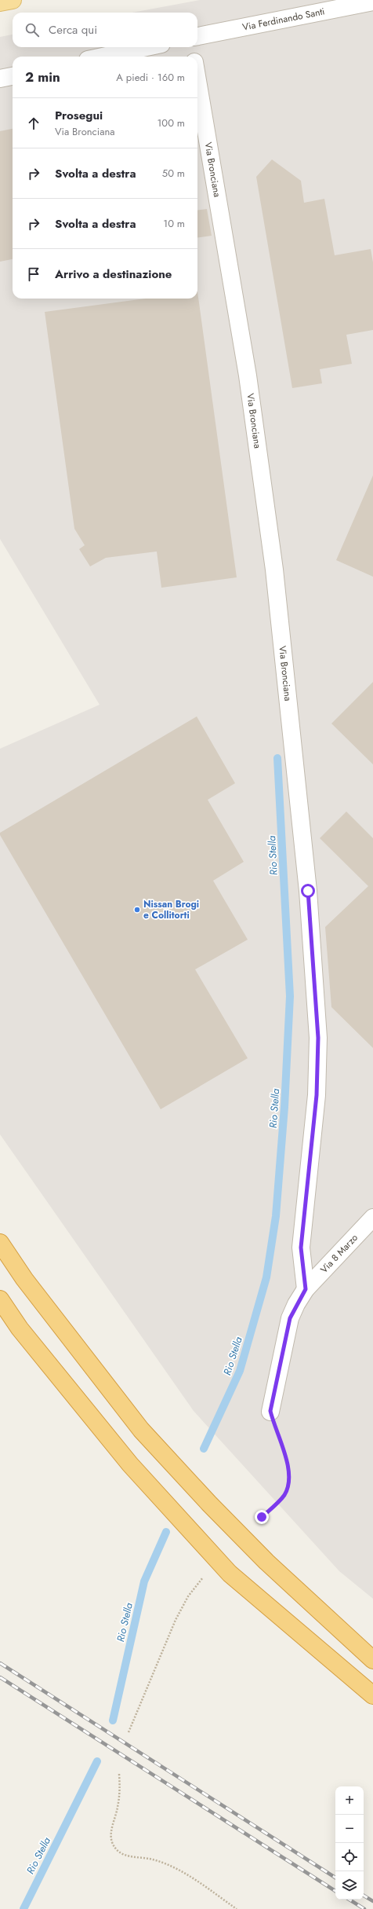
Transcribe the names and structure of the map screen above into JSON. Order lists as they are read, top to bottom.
{
  "streets": {
    "street": ["Via Ferdinando Santi", "Via Bronciana", "Via 8 Marzo"]
  },
  "crossings": [
    ["Via Bronciana", "Via 8 Marzo"]
  ],
  "water": ["Rio Stella"],
  "places": ["Nissan Brogi e Collitorti"],
  "page": {
    "search": "Cerca qui",
    "heading": ["2 min", "A piedi · 160 m"],
    "list": [
      ["Prosegui", "Via Bronciana", "100 m"],
      ["Svolta a destra", "50 m"],
      ["Svolta a destra", "10 m"],
      "Arrivo a destinazione"
    ],
    "map_buttons": ["+", "−"]
  }
}
